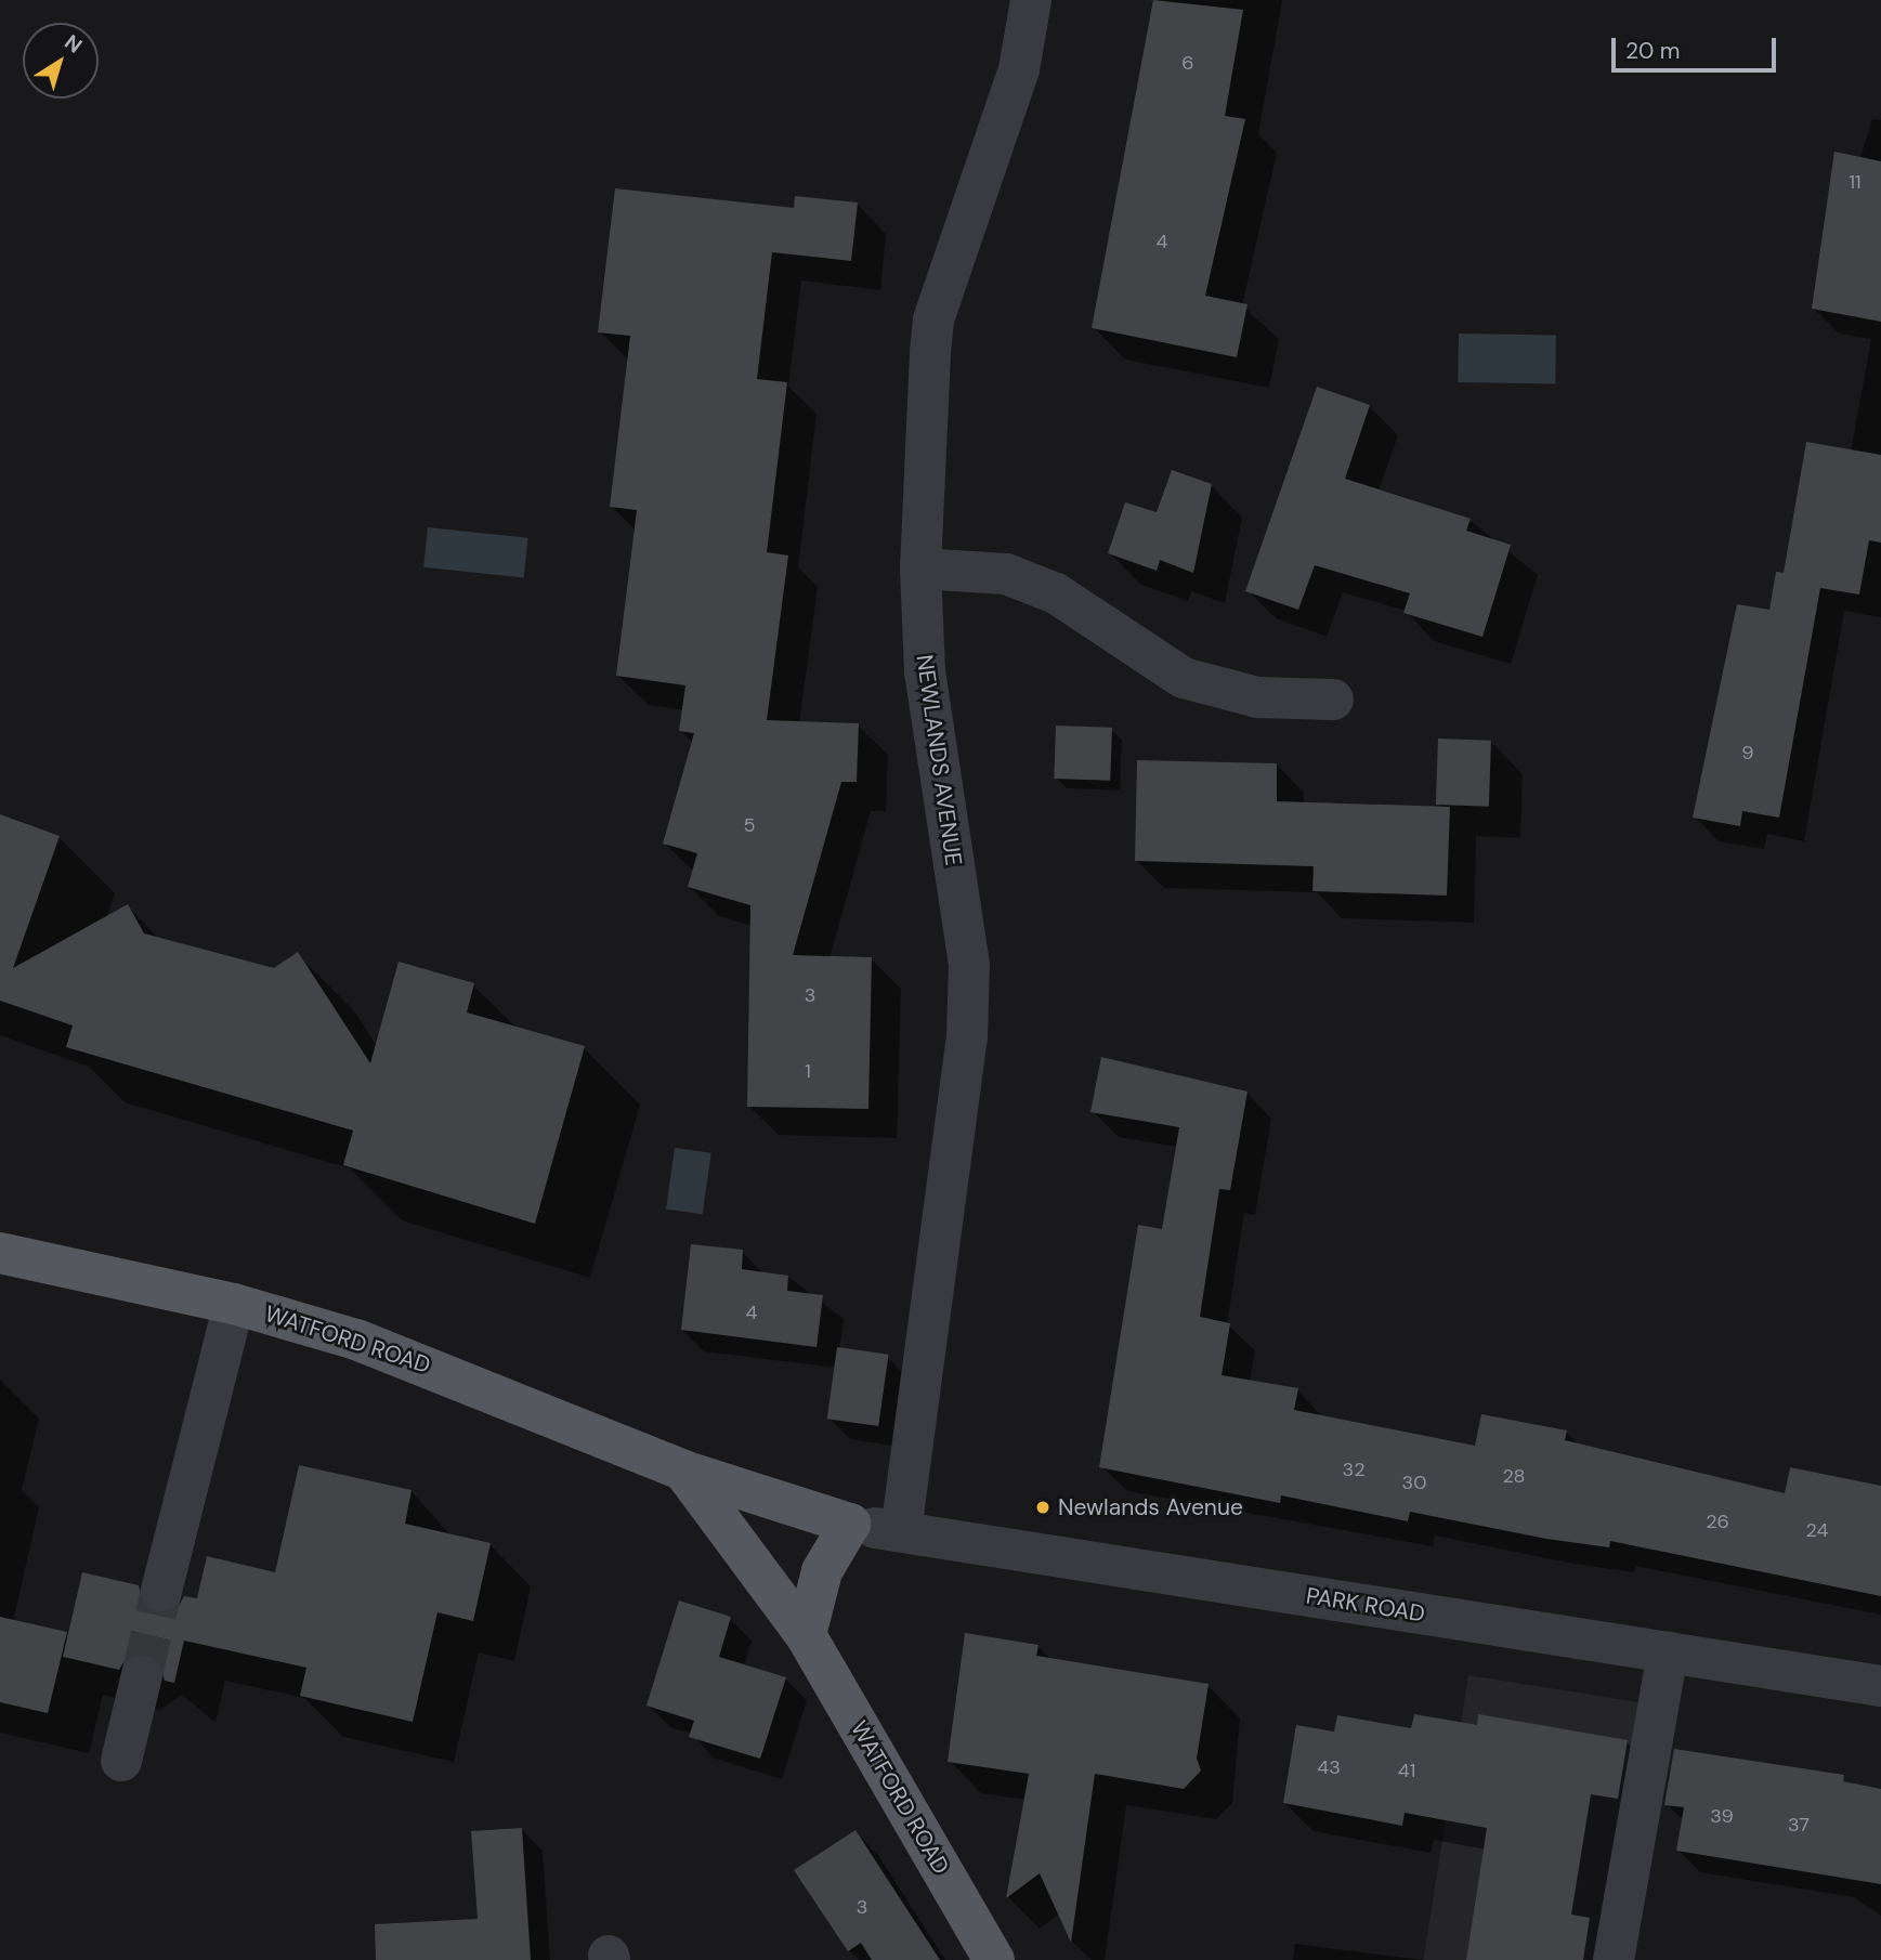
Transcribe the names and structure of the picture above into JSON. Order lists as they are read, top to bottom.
{
  "streets": {
    "main road": ["WATFORD ROAD"],
    "street": ["NEWLANDS AVENUE", "PARK ROAD"]
  },
  "crossings": [
    ["NEWLANDS AVENUE", "PARK ROAD"],
    ["WATFORD ROAD", "PARK ROAD"]
  ],
  "places": ["Newlands Avenue"],
  "house_numbers": [
    "6",
    "11",
    "4",
    "9",
    "5",
    "3",
    "1",
    "4",
    "32",
    "28",
    "30",
    "26",
    "24",
    "43",
    "41",
    "39",
    "37",
    "3"
  ],
  "scale_bar": "20 m",
  "north": "top right"
}
